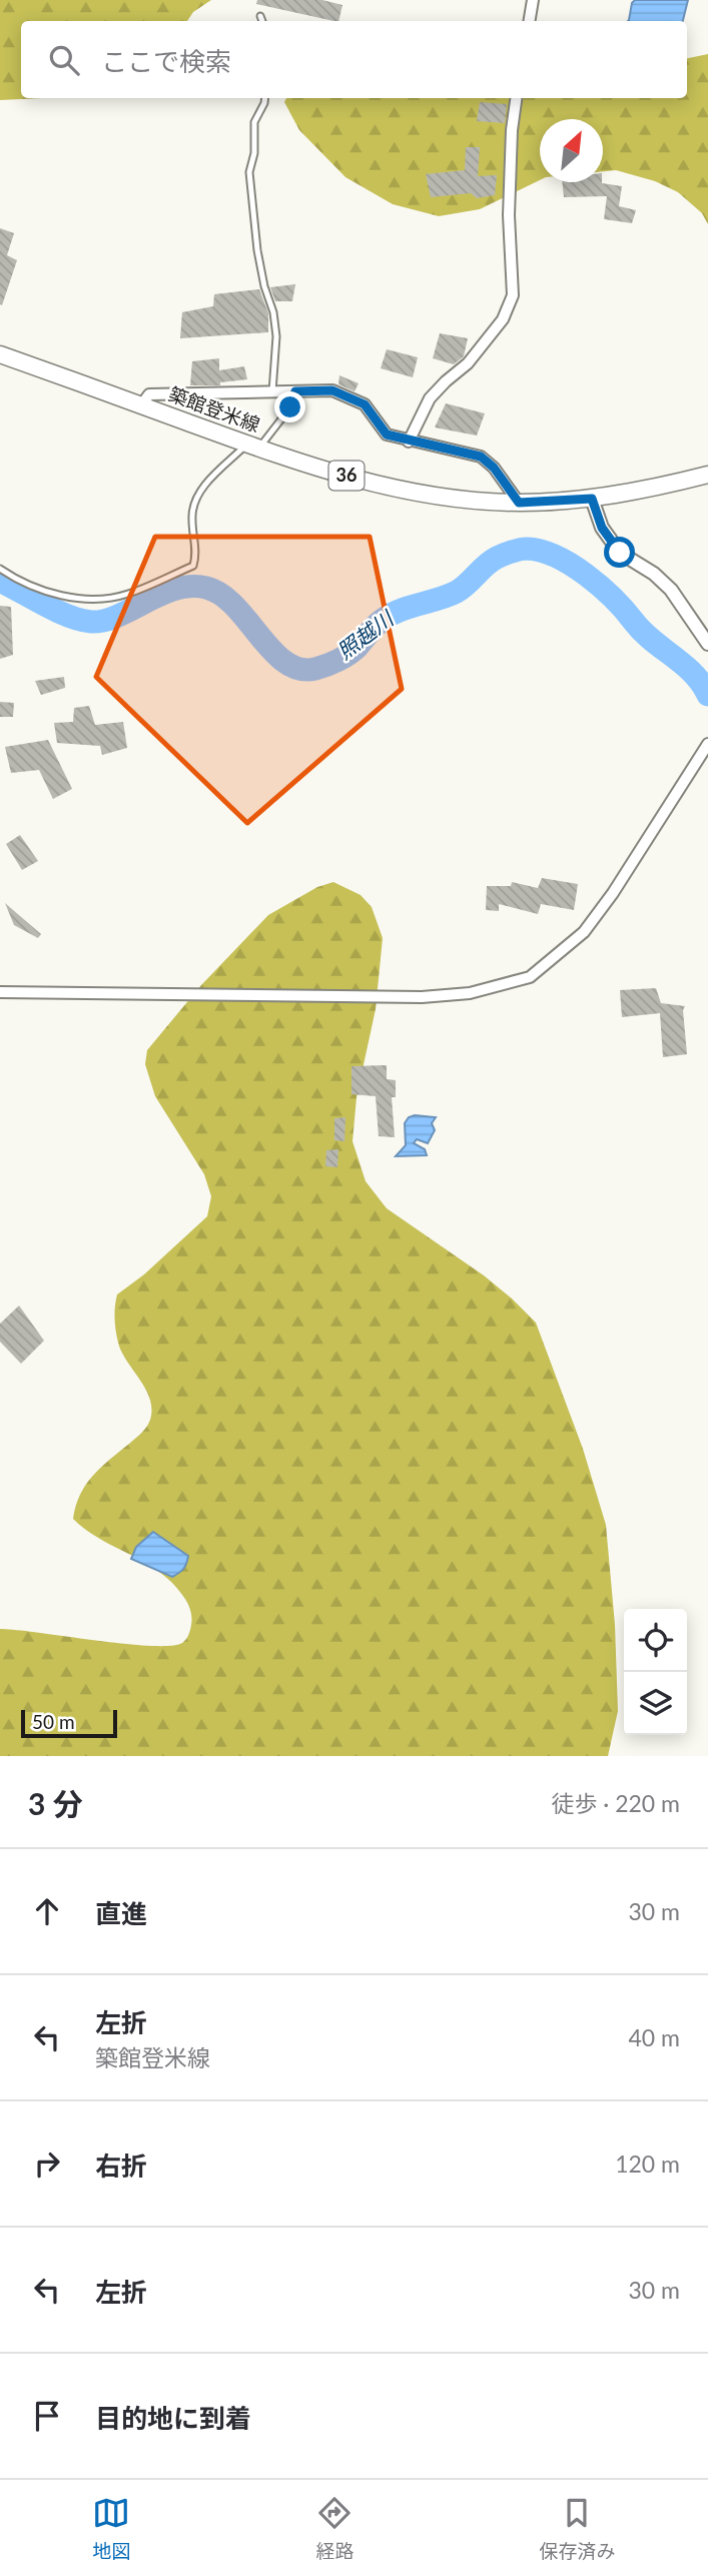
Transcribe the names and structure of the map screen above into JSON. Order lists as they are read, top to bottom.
{
  "streets": {
    "main road": ["築館登米線", "36"]
  },
  "water": ["照越川"],
  "scale_bar": "50 m",
  "north": "top right",
  "page": {
    "search": "ここで検索",
    "scale": "50 m",
    "heading": ["3 分", "徒歩 · 220 m"],
    "list": [
      ["直進", "30 m"],
      ["左折", "築館登米線", "40 m"],
      ["右折", "120 m"],
      ["左折", "30 m"],
      "目的地に到着"
    ],
    "nav": ["地図", "経路", "保存済み"]
  }
}
